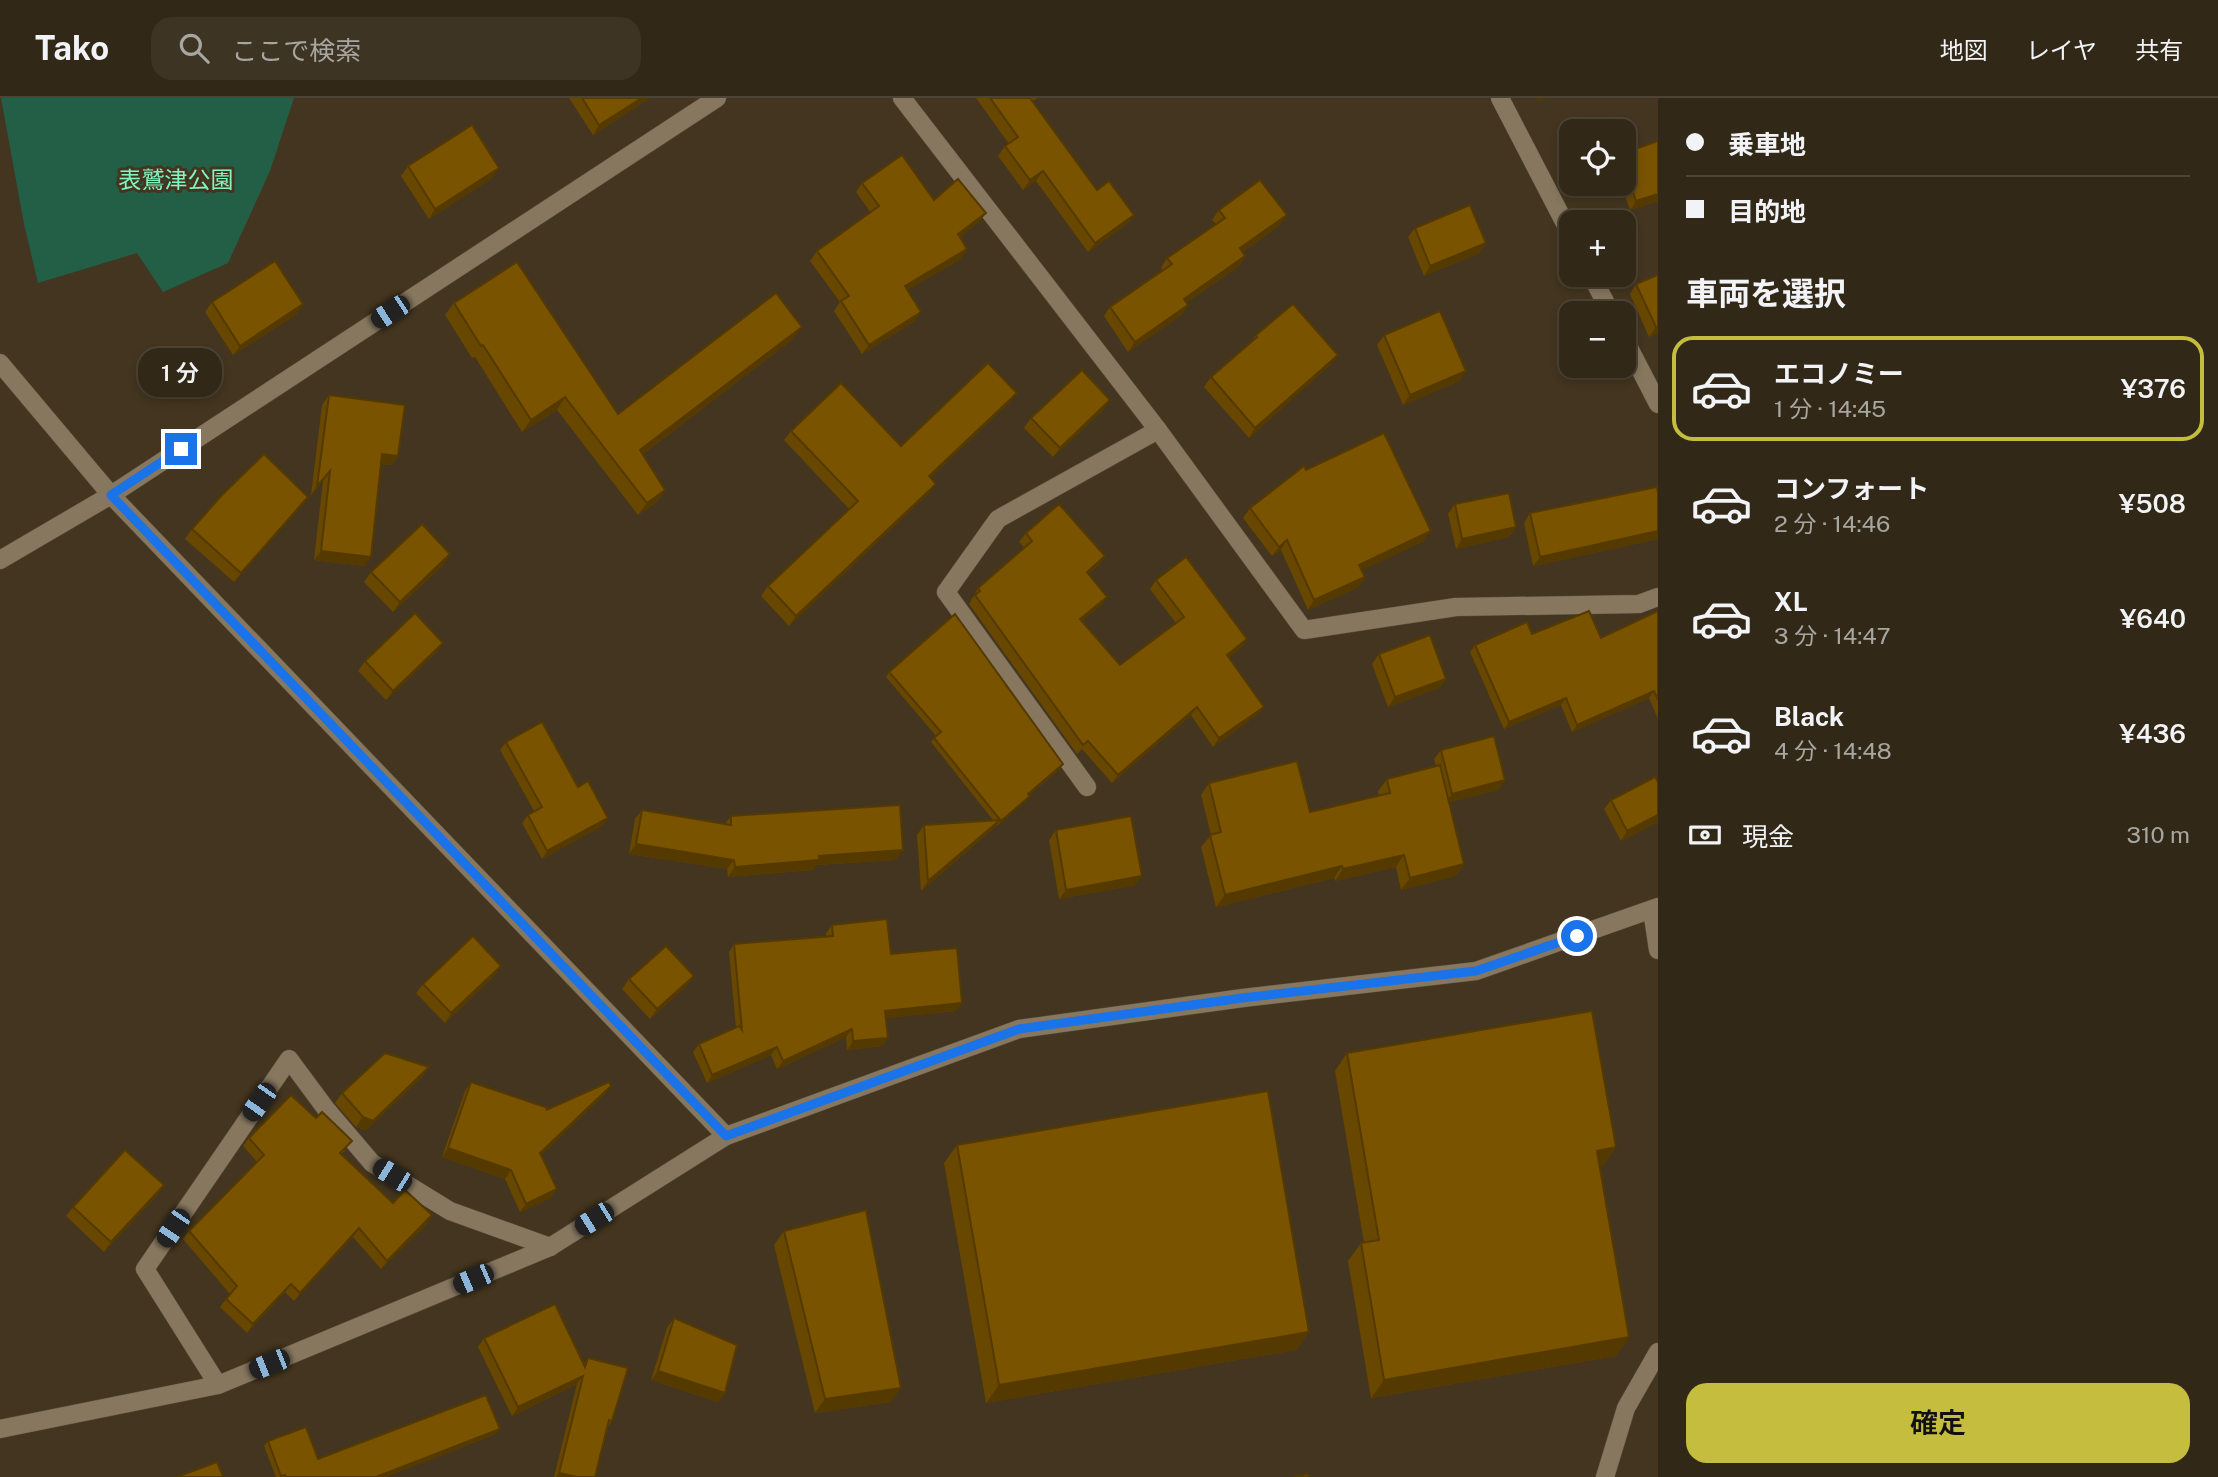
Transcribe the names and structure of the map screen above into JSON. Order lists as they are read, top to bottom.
{
  "parks": ["表鷲津公園"],
  "page": {
    "header": "Tako",
    "search": "ここで検索",
    "nav": ["地図", "レイヤ", "共有"],
    "banner": ["乗車地", "目的地"],
    "map_buttons": ["+", "−"],
    "heading": "車両を選択",
    "list": [
      {
        "name": "エコノミー",
        "note": "1 分 · 14:45",
        "value": "¥376"
      },
      {
        "name": "コンフォート",
        "note": "2 分 · 14:46",
        "value": "¥508"
      },
      {
        "name": "XL",
        "note": "3 分 · 14:47",
        "value": "¥640"
      },
      {
        "name": "Black",
        "note": "4 分 · 14:48",
        "value": "¥436"
      }
    ],
    "bubble": "1 分",
    "pay": ["現金", "310 m"],
    "buttons": "確定"
  }
}
